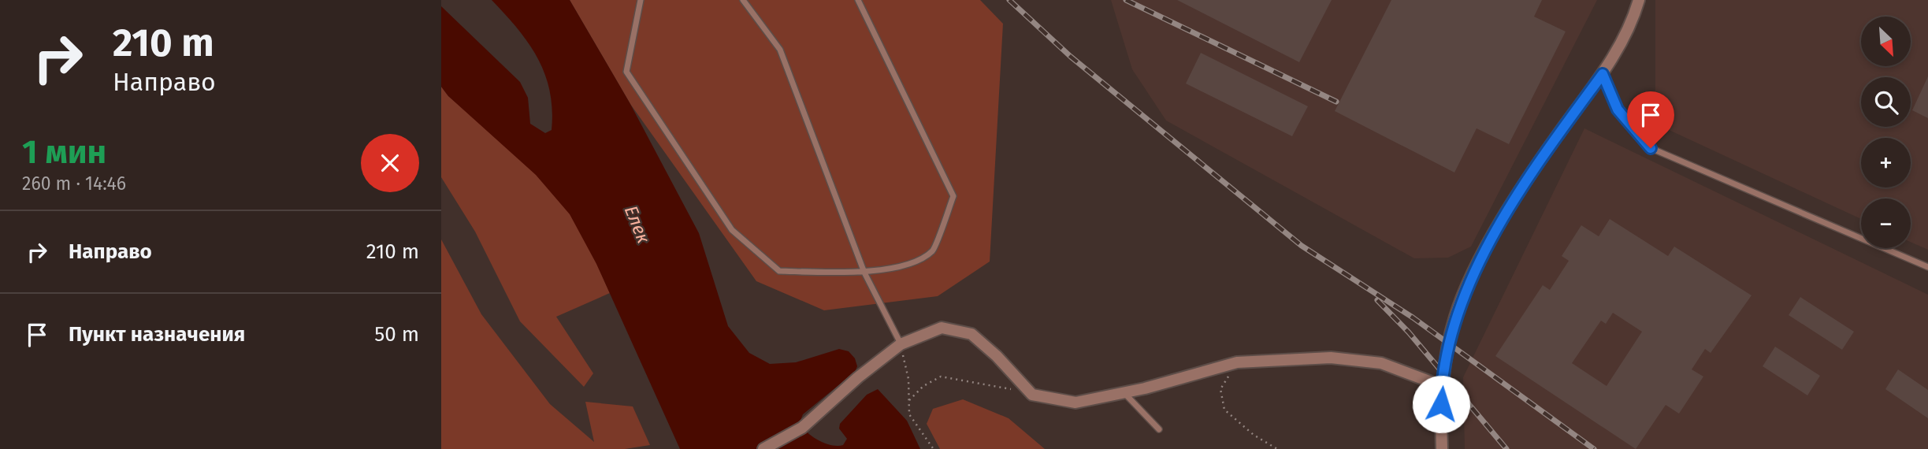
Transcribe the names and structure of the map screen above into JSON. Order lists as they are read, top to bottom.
{
  "water": ["Елек"],
  "north": "bottom right",
  "page": {
    "turn": ["210 m", "Направо"],
    "map_buttons": ["+", "−"],
    "heading": ["1 мин", "260 m · 14:46"],
    "list": [
      {
        "name": "Направо",
        "value": "210 m"
      },
      {
        "name": "Пункт назначения",
        "value": "50 m"
      }
    ]
  }
}
